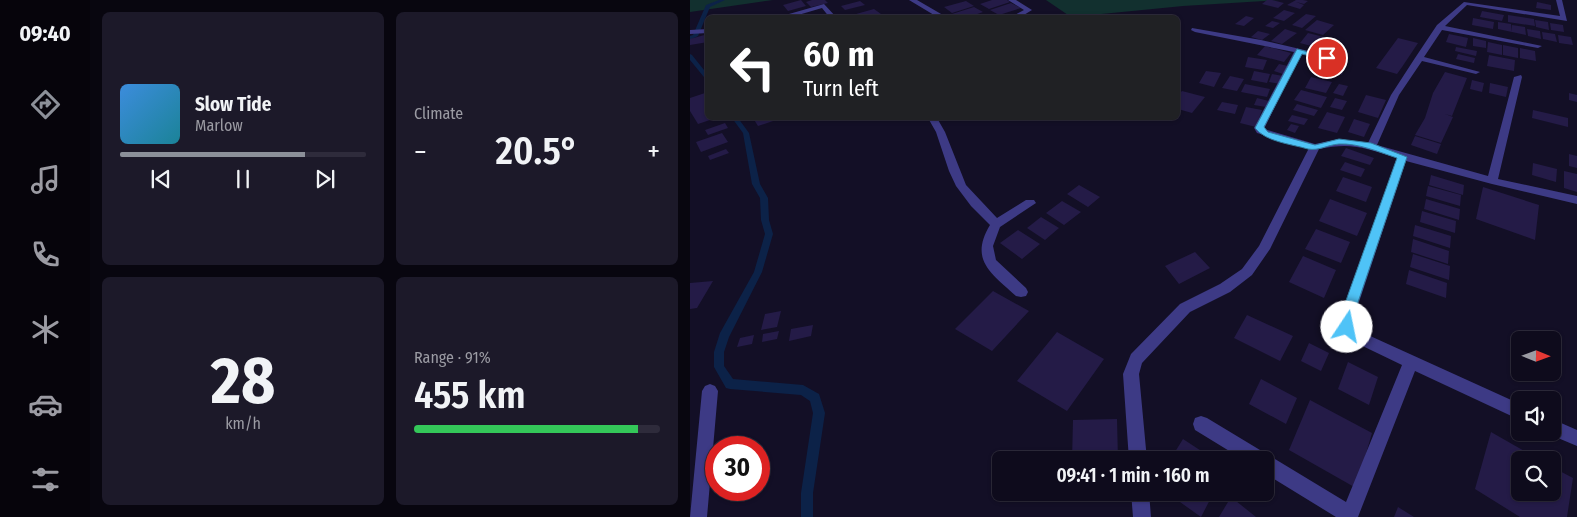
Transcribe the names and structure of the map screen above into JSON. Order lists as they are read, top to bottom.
{
  "north": "right",
  "page": {
    "tabs": "09:40",
    "tile": [
      "Climate",
      ["28", "km/h"],
      ["Range · 91%", "455 km"]
    ],
    "turn": ["60 m", "Turn left"],
    "song": ["Slow Tide", "Marlow"],
    "heat": ["−", "20.5°", "+"],
    "limit": "30",
    "trip": "09:41 · 1 min · 160 m"
  }
}
